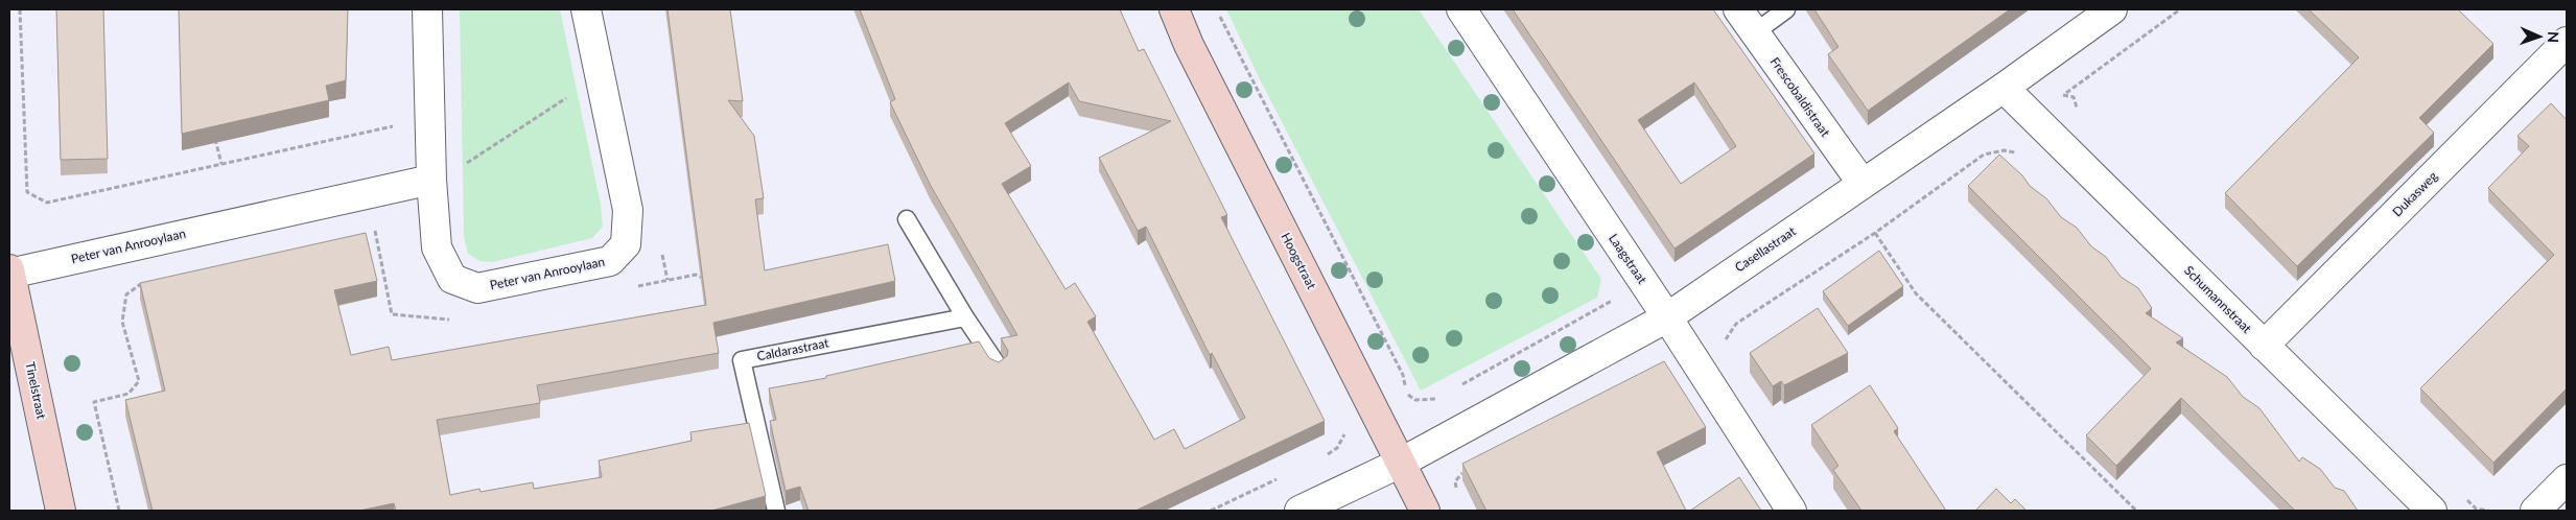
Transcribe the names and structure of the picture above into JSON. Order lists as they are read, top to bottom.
{
  "streets": {
    "street": [
      "Frescobaldistraat",
      "Dukasweg",
      "Peter van Anrooylaan",
      "Casellastraat",
      "Laagstraat",
      "Hoogstraat",
      "Schumannstraat",
      "Tinelstraat"
    ],
    "lane": ["Caldarastraat"]
  },
  "crossings": [
    ["Frescobaldistraat", "Casellastraat"],
    ["Dukasweg", "Schumannstraat"],
    ["Peter van Anrooylaan", "Tinelstraat"],
    ["Casellastraat", "Laagstraat"],
    ["Casellastraat", "Hoogstraat"],
    ["Casellastraat", "Schumannstraat"]
  ],
  "north": "right"
}
